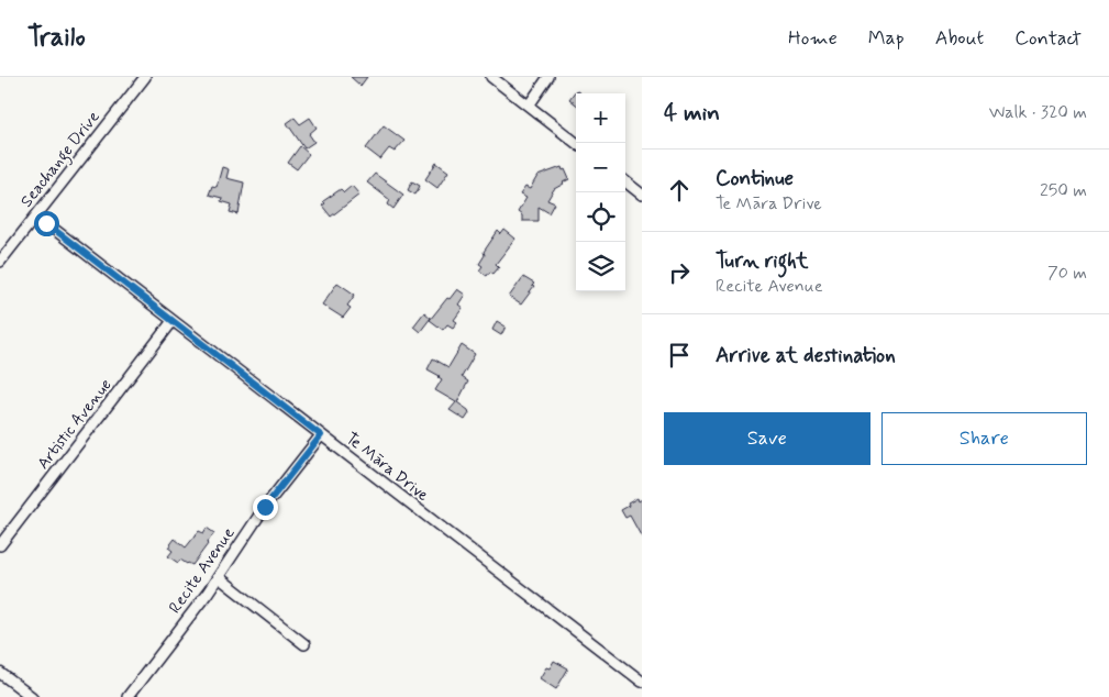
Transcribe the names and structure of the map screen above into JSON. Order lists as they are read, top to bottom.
{
  "streets": {
    "street": [
      "Seachange Drive",
      "Artistic Avenue",
      "Te Māra Drive",
      "Recite Avenue"
    ]
  },
  "crossings": [
    ["Seachange Drive", "Te Māra Drive"],
    ["Artistic Avenue", "Te Māra Drive"],
    ["Te Māra Drive", "Recite Avenue"]
  ],
  "page": {
    "header": "Trailo",
    "nav": [
      "Home",
      "Map",
      "About",
      "Contact"
    ],
    "heading": ["4 min", "Walk · 320 m"],
    "map_buttons": ["+", "−"],
    "list": [
      ["Continue", "Te Māra Drive", "250 m"],
      ["Turn right", "Recite Avenue", "70 m"],
      "Arrive at destination"
    ],
    "buttons": ["Save", "Share"]
  }
}
